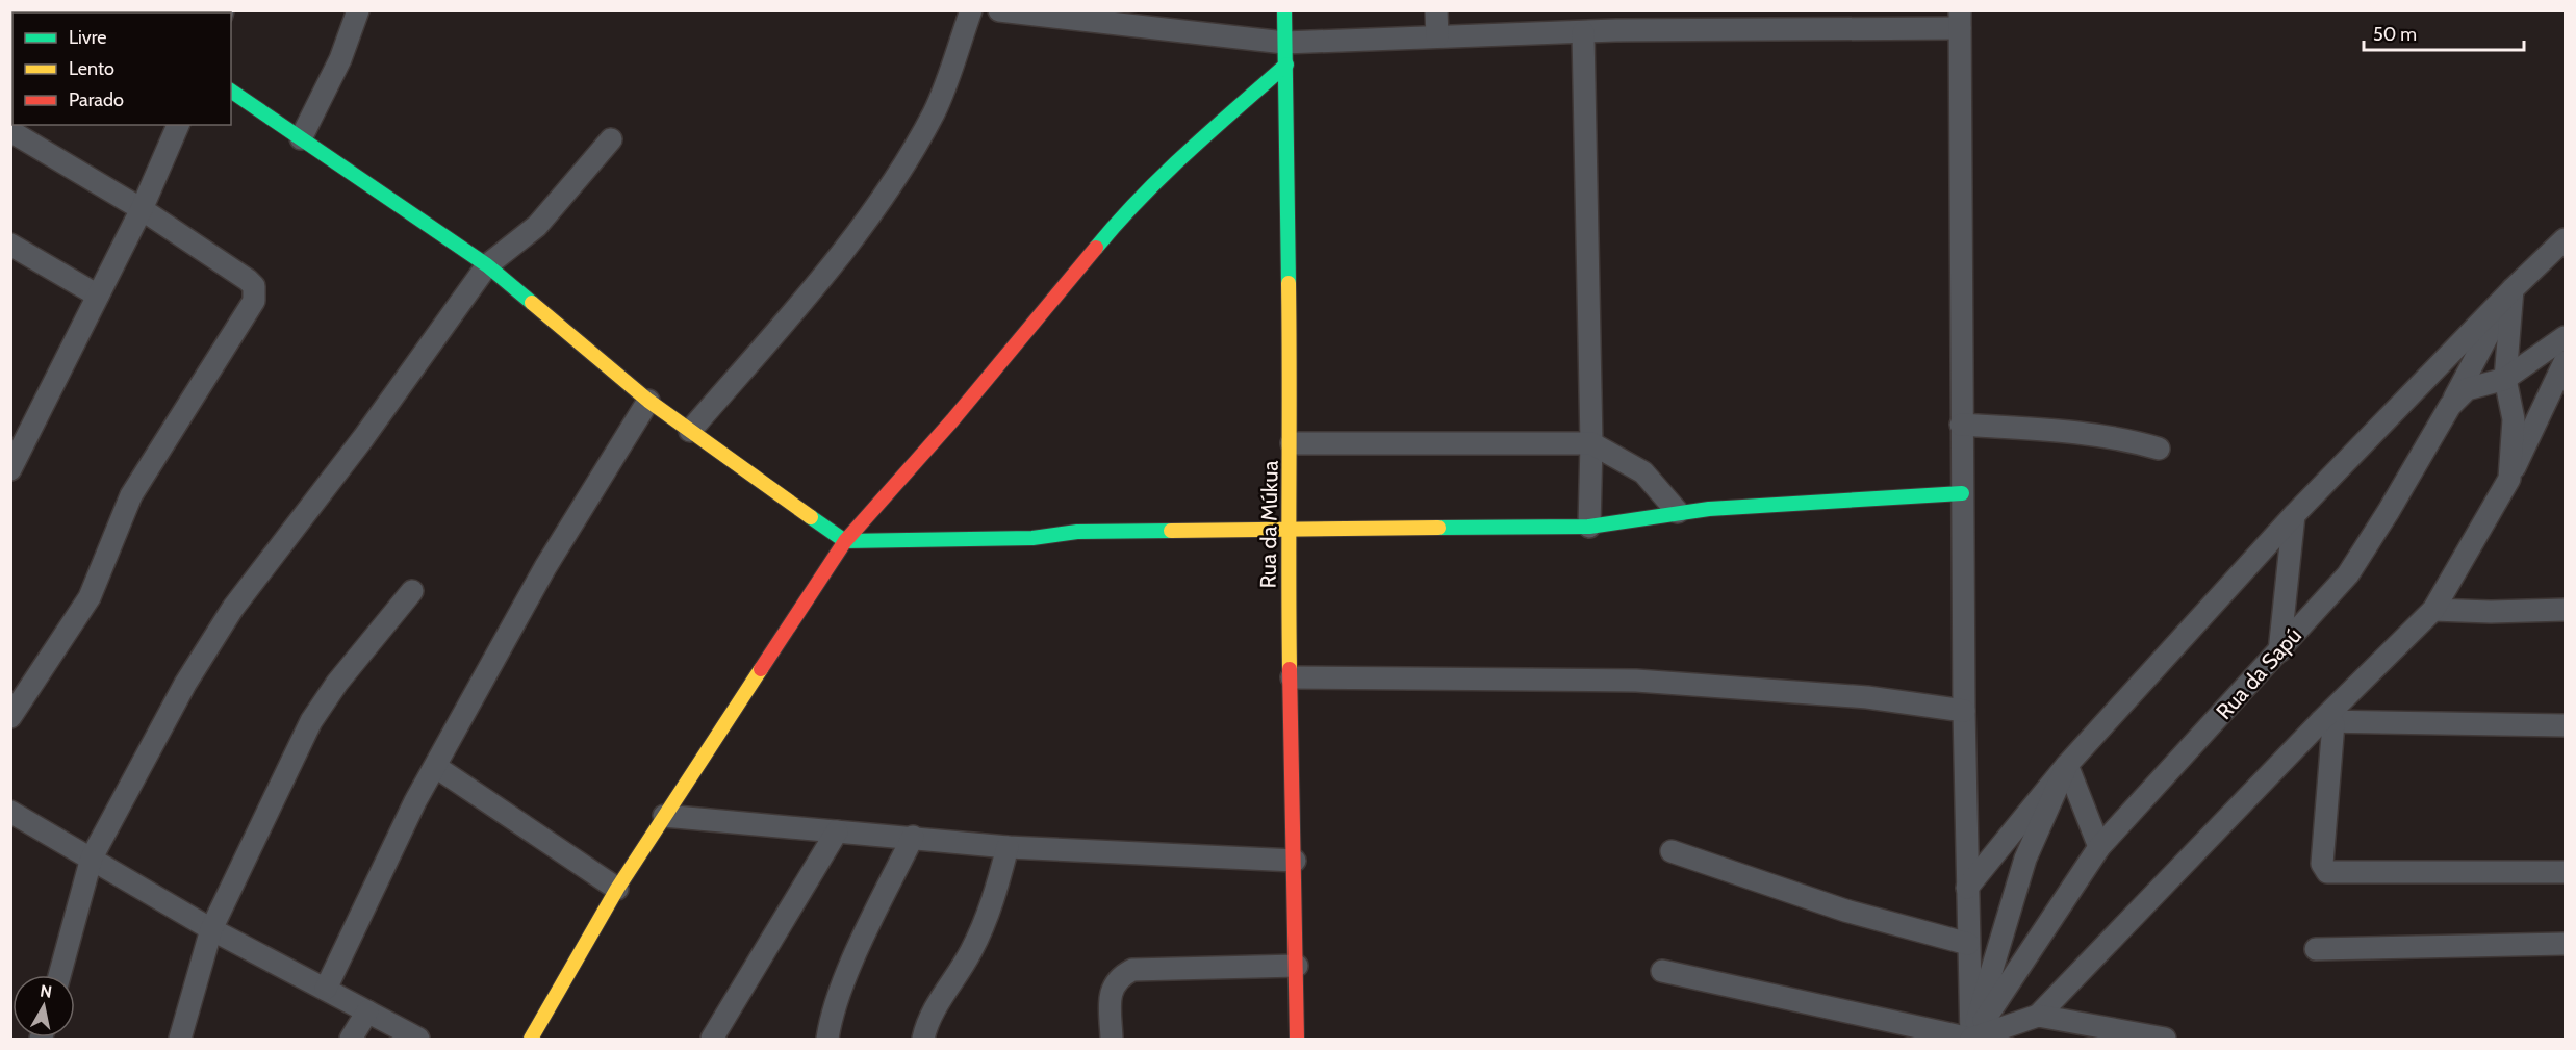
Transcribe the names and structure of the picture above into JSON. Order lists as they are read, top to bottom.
{
  "streets": {
    "street": ["Rua da Múkua", "Rua da Sapú"]
  },
  "legend": ["Livre", "Lento", "Parado"],
  "scale_bar": "50 m",
  "north": "top"
}
